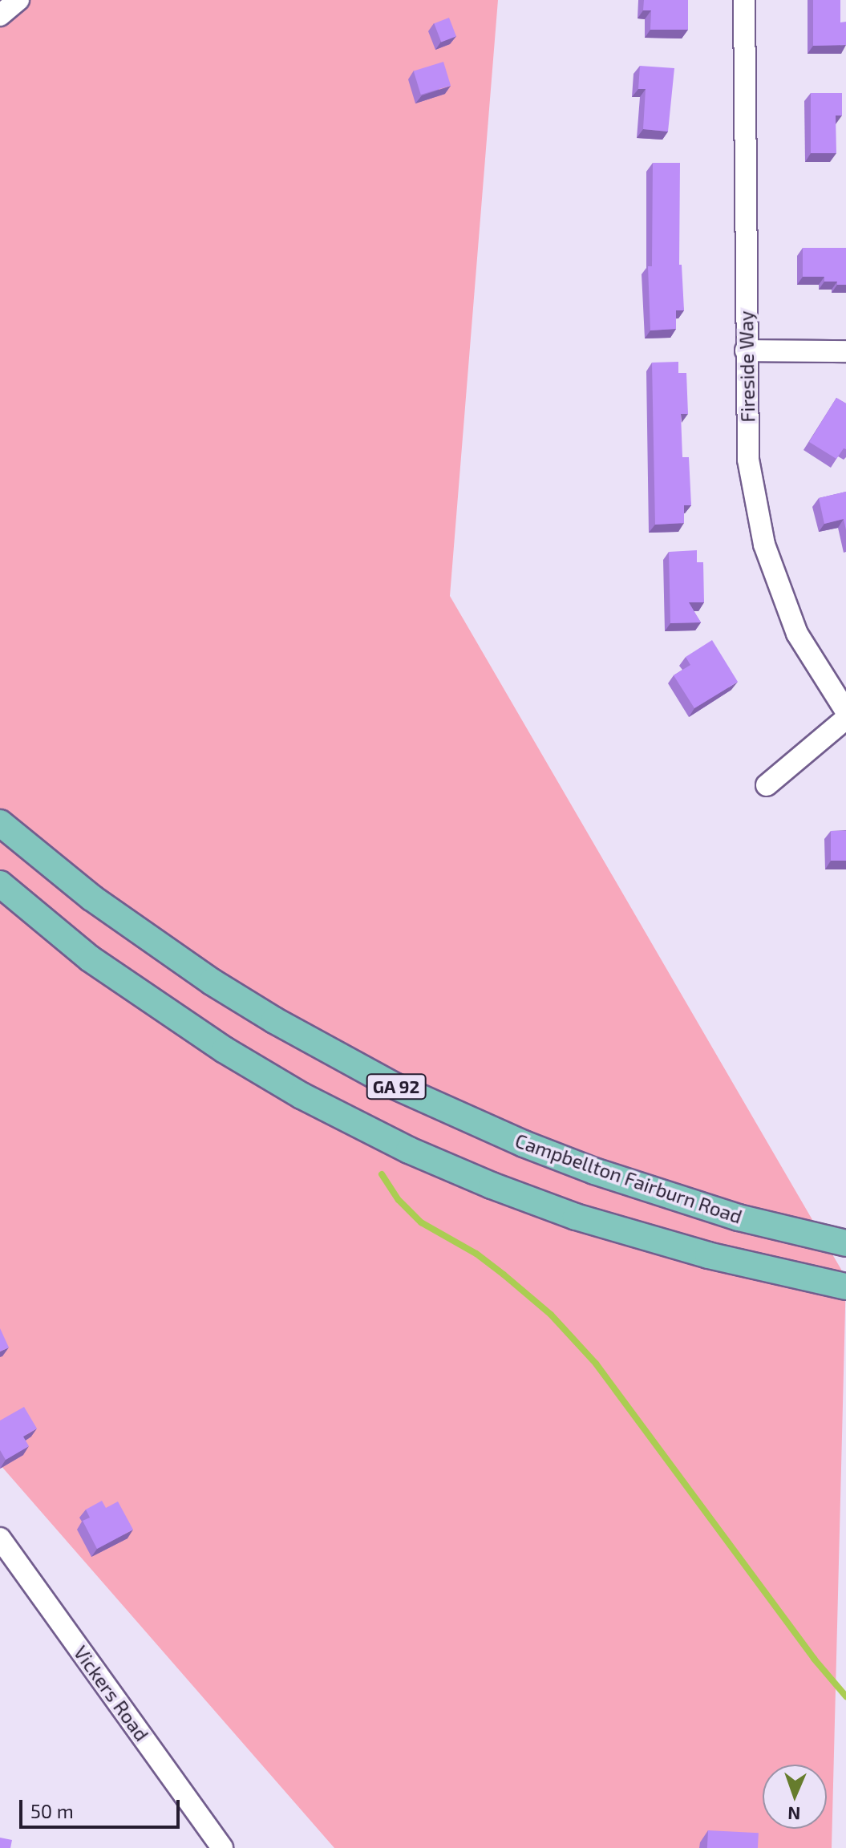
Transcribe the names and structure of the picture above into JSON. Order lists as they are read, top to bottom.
{
  "streets": {
    "main road": ["GA 92", "Campbellton Fairburn Road"],
    "street": ["Fireside Way", "Vickers Road"]
  },
  "scale_bar": "50 m",
  "north": "bottom"
}
